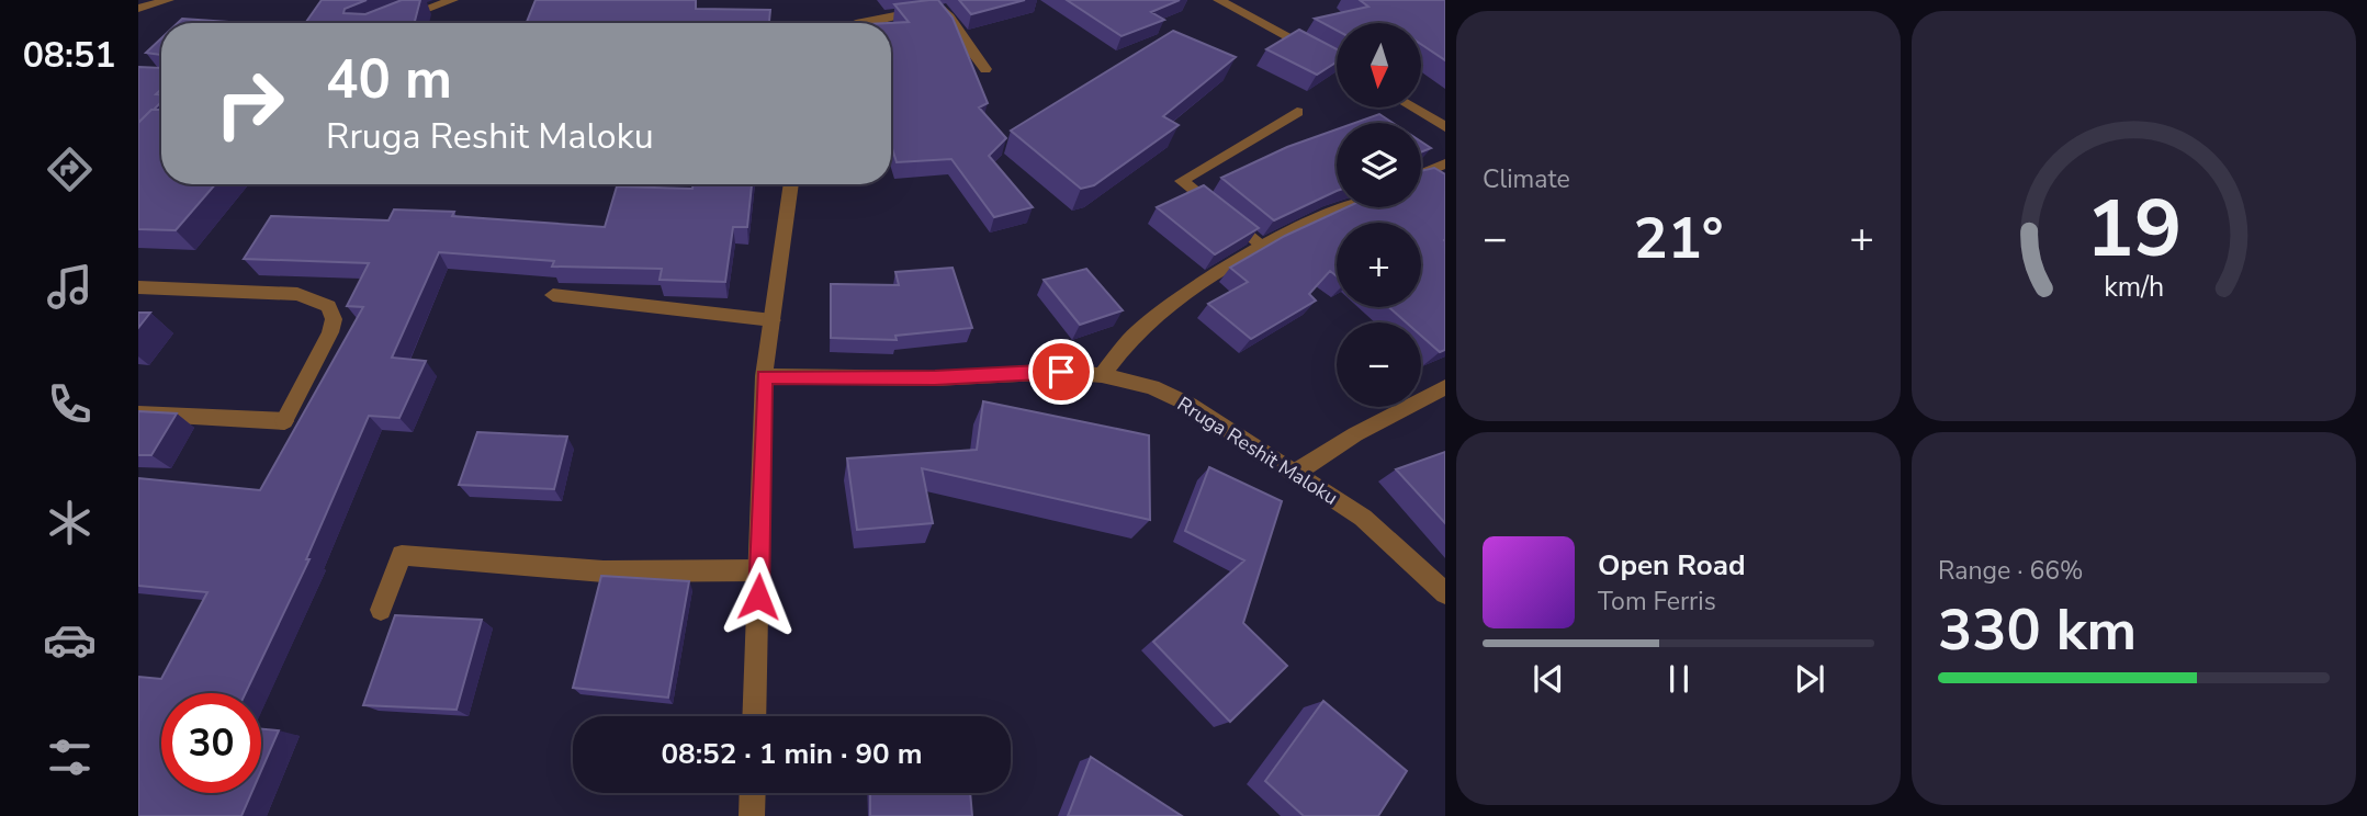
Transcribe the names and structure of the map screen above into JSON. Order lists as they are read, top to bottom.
{
  "streets": {
    "street": ["Rruga Reshit Maloku"]
  },
  "north": "bottom",
  "page": {
    "tabs": "08:51",
    "tile": [
      "Climate",
      ["Range · 66%", "330 km"]
    ],
    "map_buttons": ["+", "−"],
    "turn": ["40 m", "Rruga Reshit Maloku"],
    "heat": ["−", "21°", "+"],
    "song": ["Open Road", "Tom Ferris"],
    "limit": "30",
    "trip": "08:52 · 1 min · 90 m",
    "gauge": ["19", "km/h"]
  }
}
